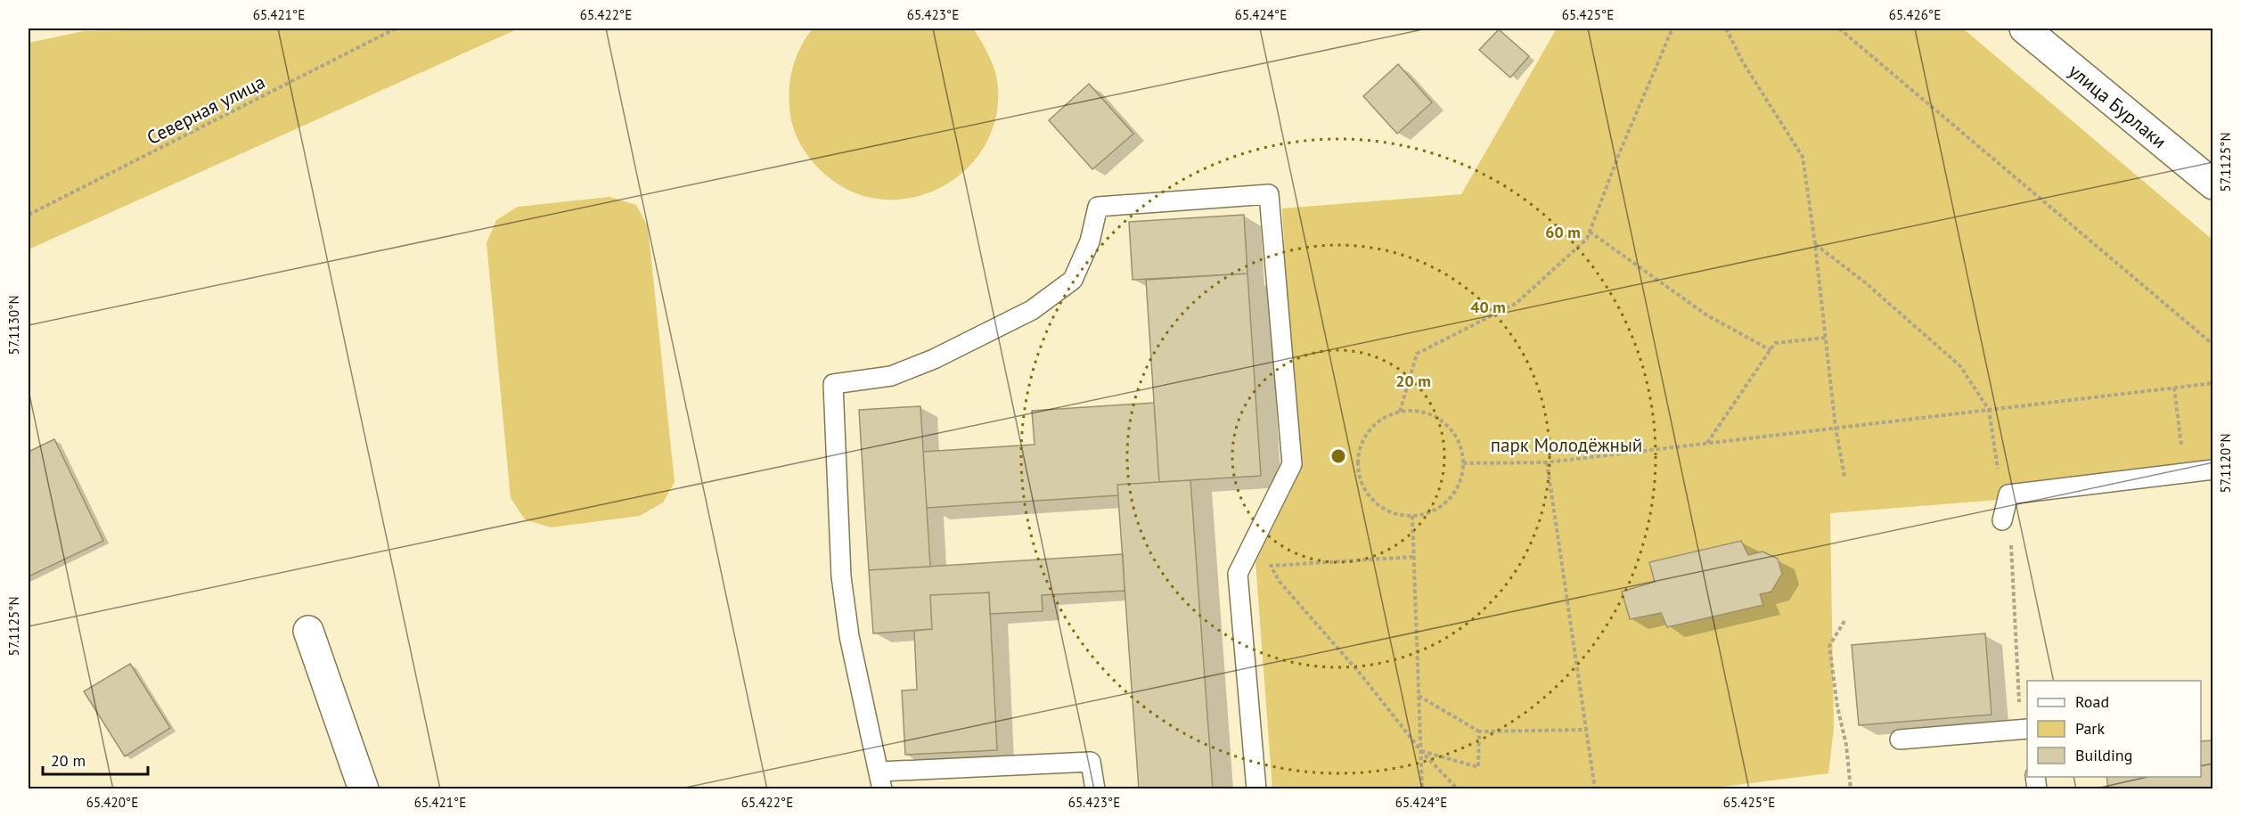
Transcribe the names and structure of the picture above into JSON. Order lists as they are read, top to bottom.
{
  "streets": {
    "street": ["улица Бурлаки"],
    "path": ["Северная улица"]
  },
  "parks": ["парк Молодёжный"],
  "legend": ["Road", "Park", "Building"],
  "scale_bar": "20 m",
  "coordinates": [
    "65.421°E",
    "65.422°E",
    "65.423°E",
    "65.424°E",
    "65.425°E",
    "65.426°E",
    "57.1125°N",
    "57.1130°N",
    "57.1120°N",
    "65.420°E"
  ],
  "rings": ["60 m", "40 m", "20 m"]
}
